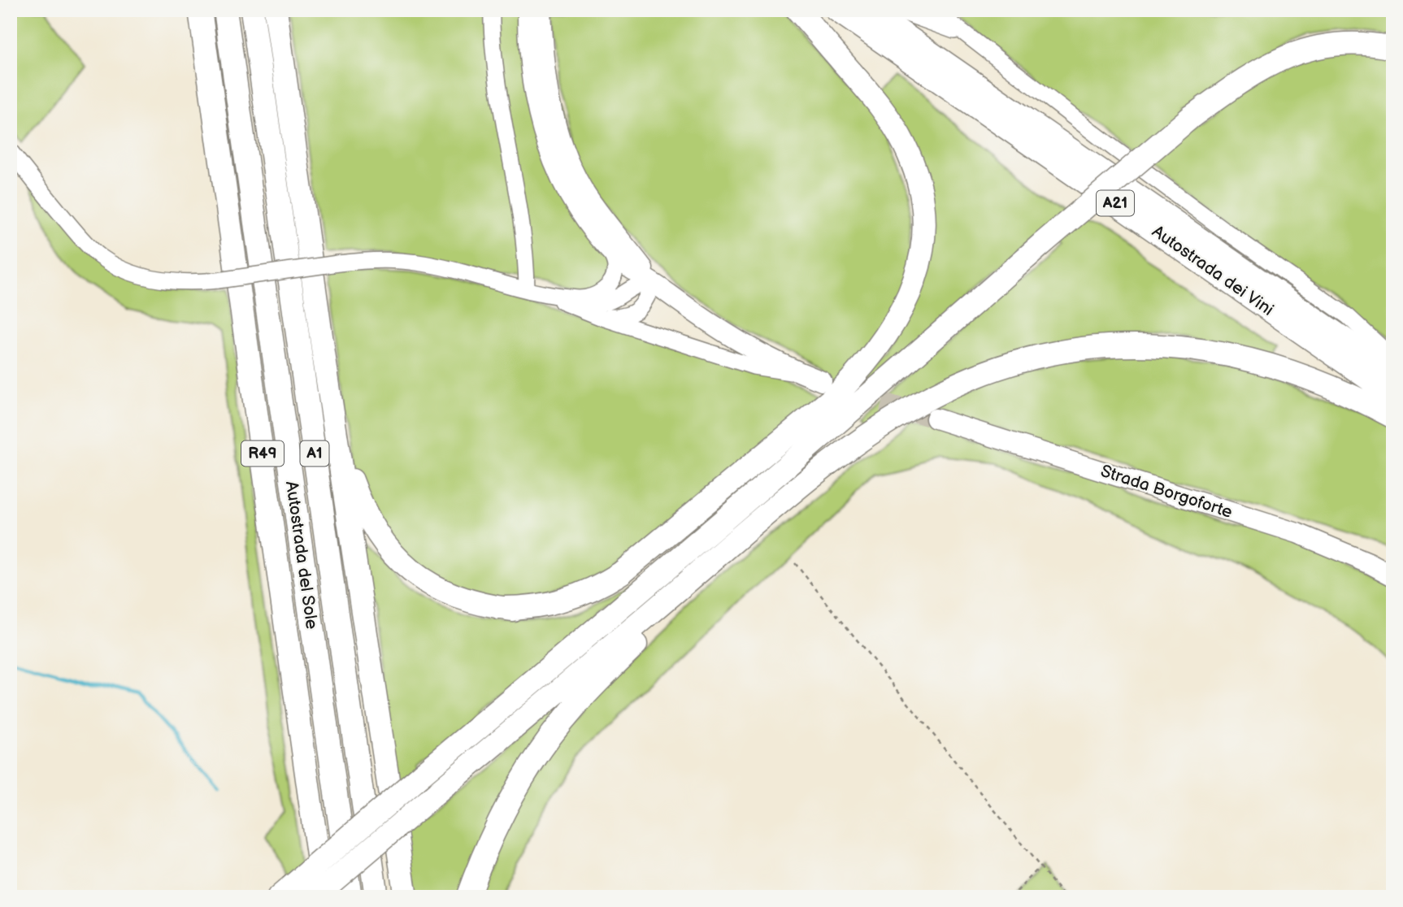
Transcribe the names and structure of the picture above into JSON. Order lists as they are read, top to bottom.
{
  "streets": {
    "highway": [
      "A21",
      "Autostrada dei Vini",
      "R49",
      "A1",
      "Autostrada del Sole"
    ],
    "main road": ["Strada Borgoforte"]
  }
}
